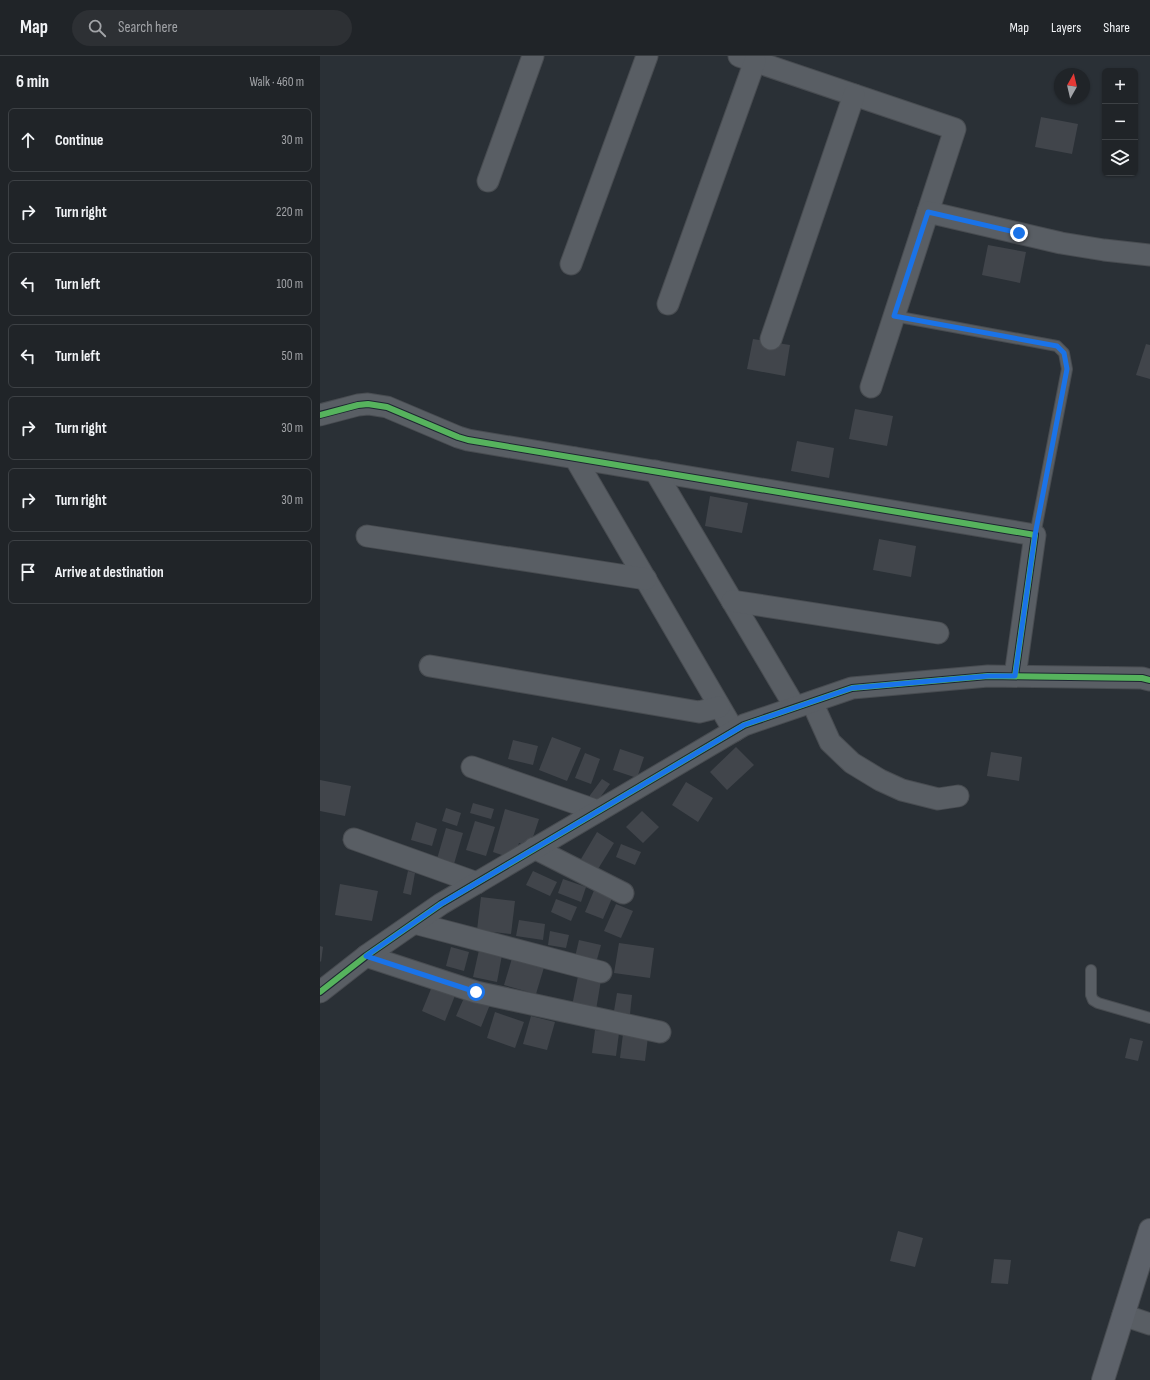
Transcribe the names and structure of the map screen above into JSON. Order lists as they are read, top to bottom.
{
  "north": "top",
  "page": {
    "header": "Map",
    "search": "Search here",
    "nav": ["Map", "Layers", "Share"],
    "heading": ["6 min", "Walk · 460 m"],
    "map_buttons": ["+", "−"],
    "list": [
      ["Continue", "30 m"],
      ["Turn right", "220 m"],
      ["Turn left", "100 m"],
      ["Turn left", "50 m"],
      ["Turn right", "30 m"],
      ["Turn right", "30 m"],
      "Arrive at destination"
    ]
  }
}
